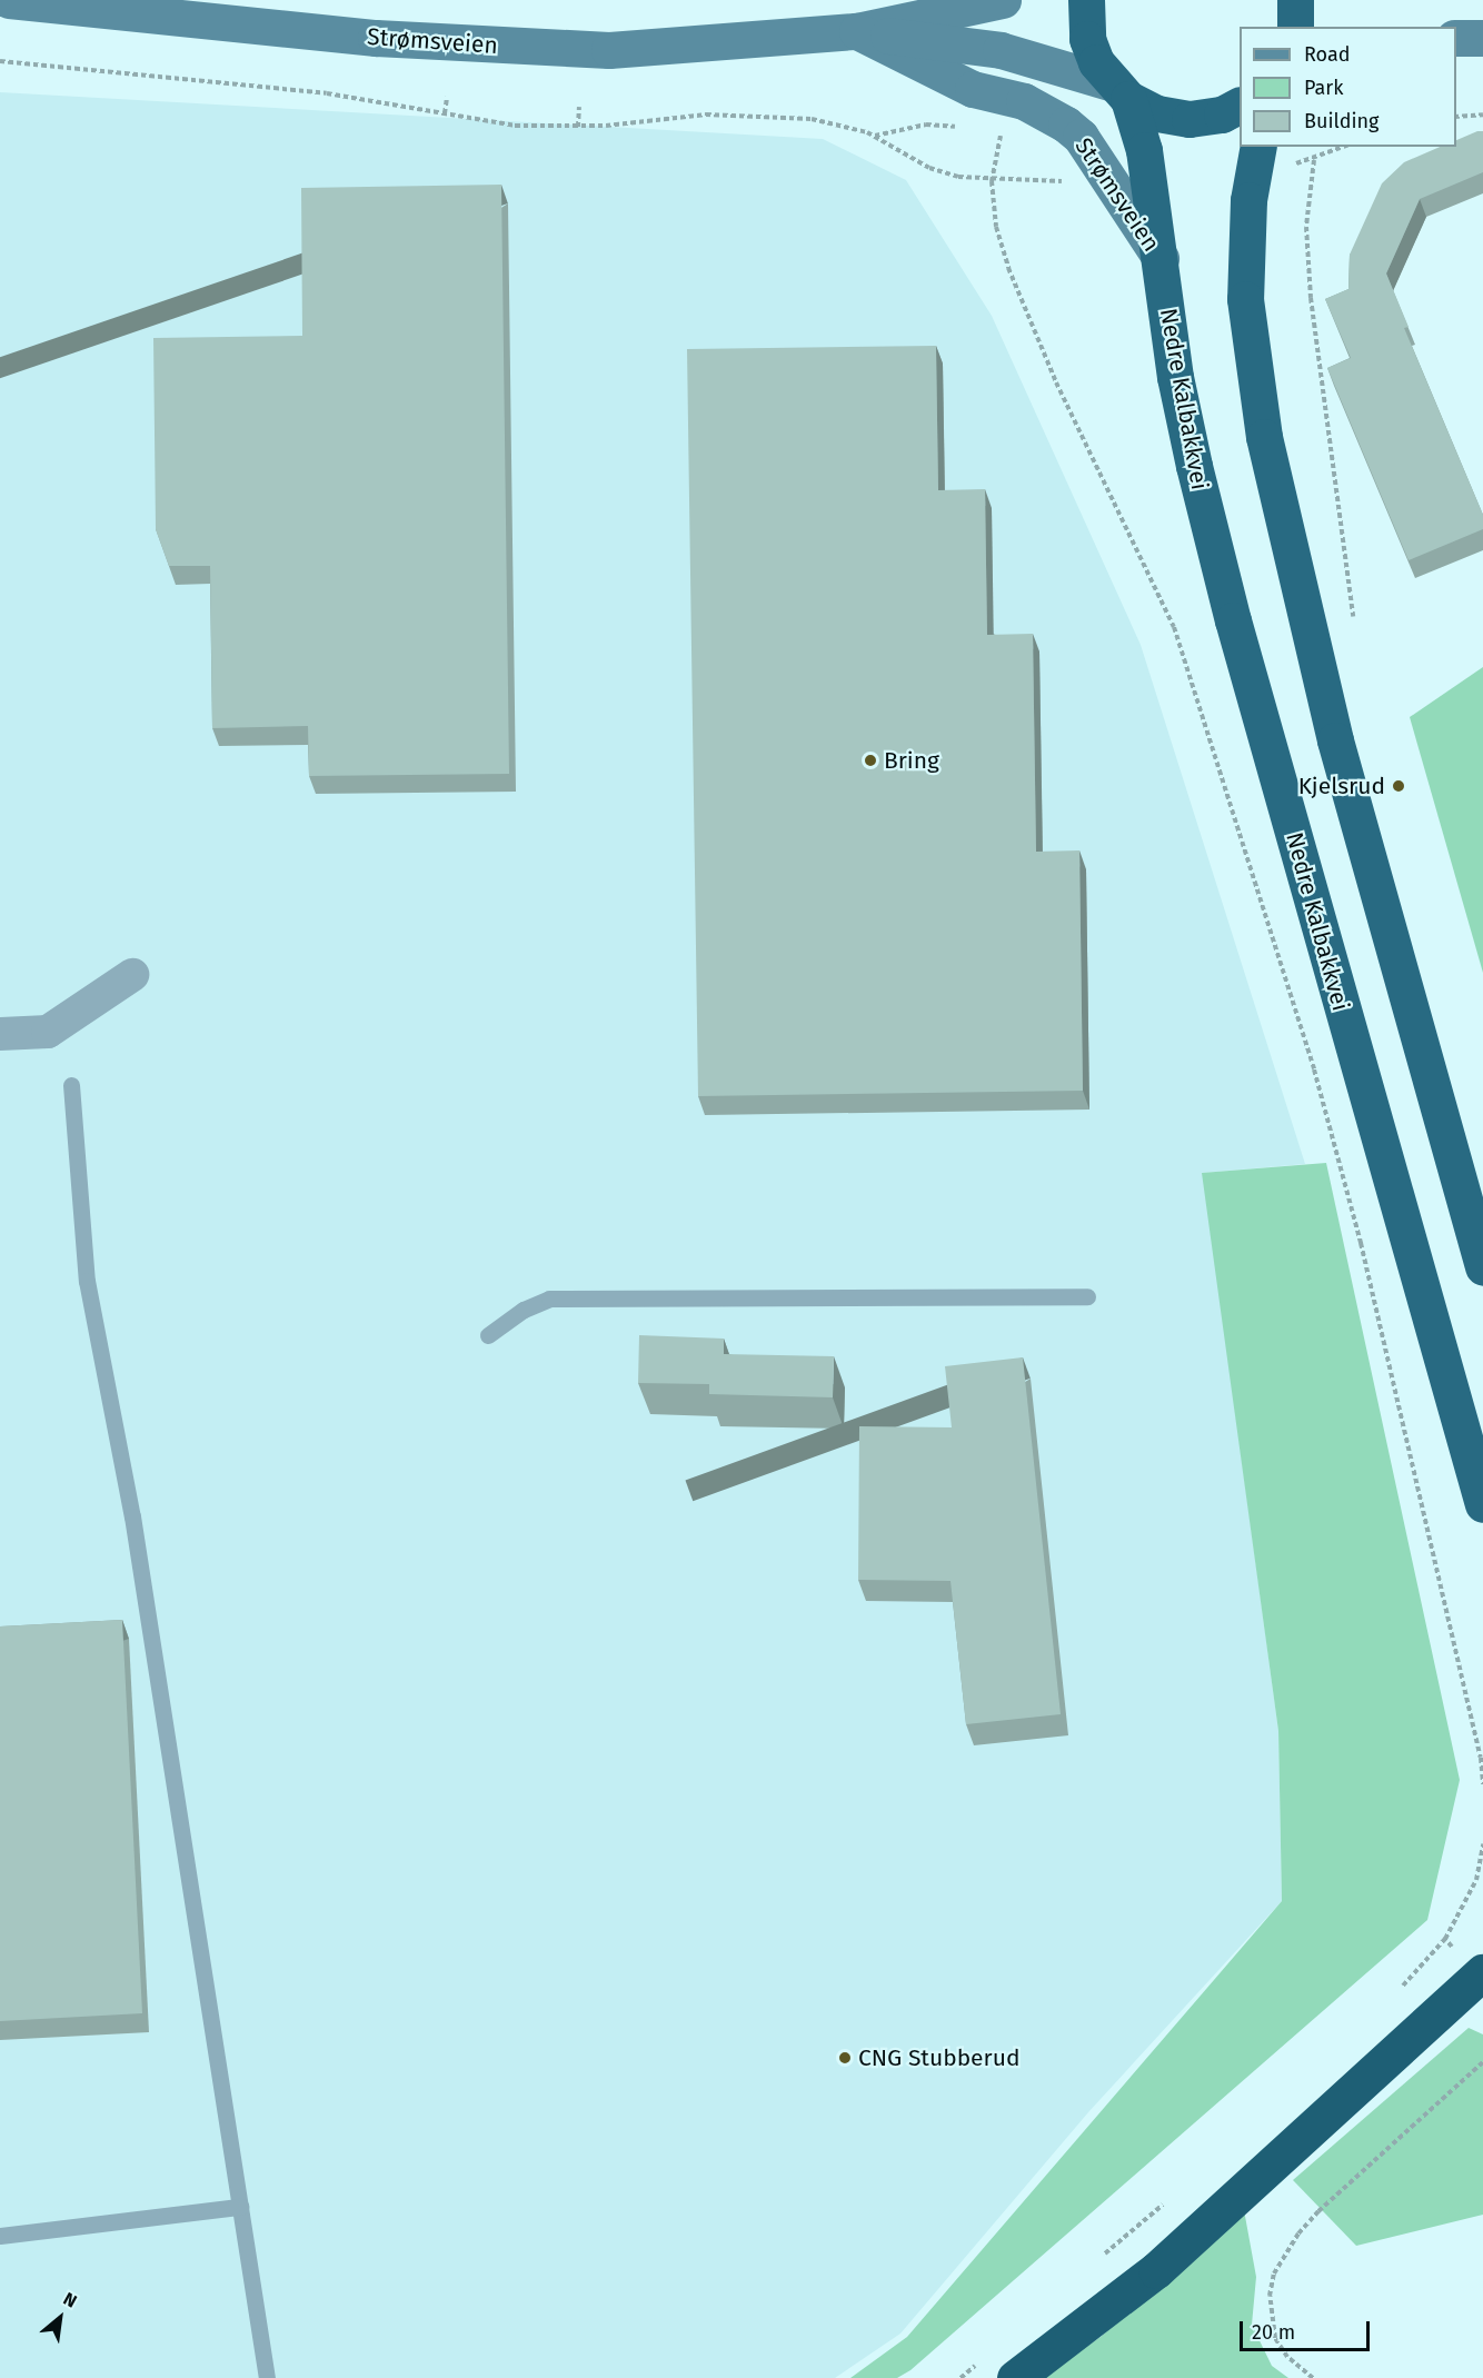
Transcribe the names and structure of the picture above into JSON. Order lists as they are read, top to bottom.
{
  "streets": {
    "highway": ["Nedre Kalbakkvei"],
    "main road": ["Strømsveien"]
  },
  "crossings": [
    ["Strømsveien", "Nedre Kalbakkvei"]
  ],
  "places": ["Bring", "Kjelsrud", "CNG Stubberud"],
  "legend": ["Road", "Park", "Building"],
  "scale_bar": "20 m",
  "north": "top right"
}
